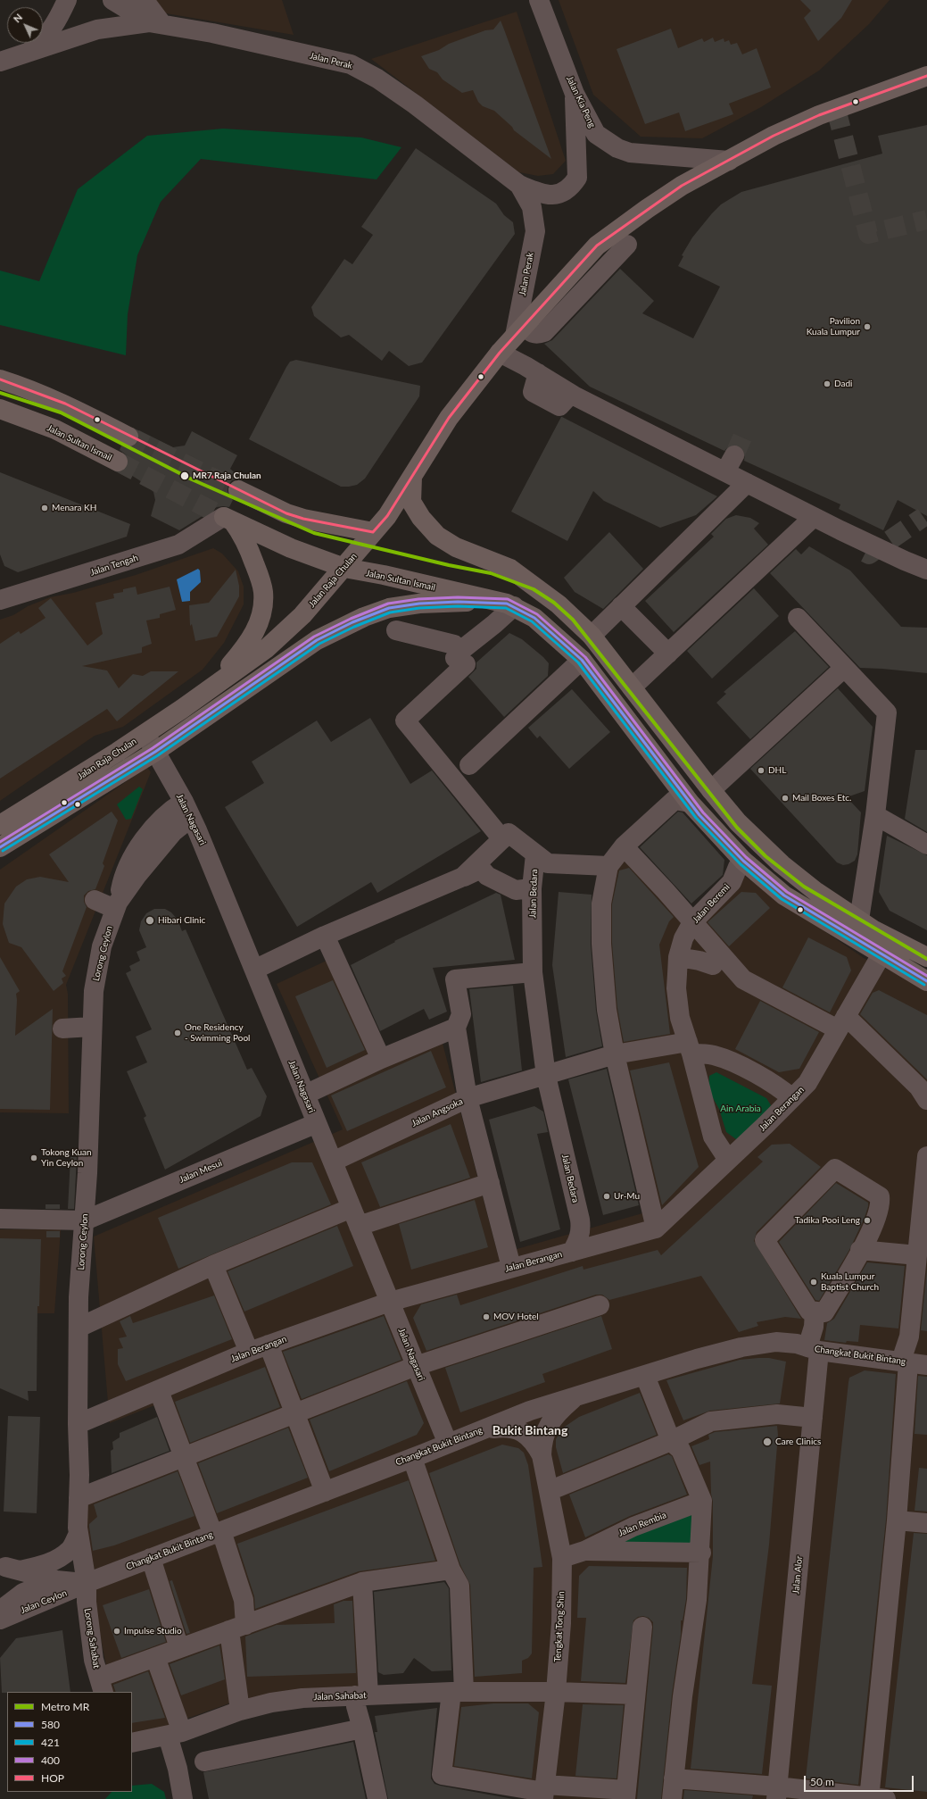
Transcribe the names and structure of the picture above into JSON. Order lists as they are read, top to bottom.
{
  "streets": {
    "main road": ["Jalan Sultan Ismail", "Jalan Raja Chulan"],
    "street": [
      "Jalan Perak",
      "Jalan Kia Peng",
      "Jalan Tengah",
      "Jalan Nagasari",
      "Jalan Bedara",
      "Jalan Beremi",
      "Lorong Ceylon",
      "Jalan Berangan",
      "Jalan Angsoka",
      "Jalan Mesui",
      "Changkat Bukit Bintang",
      "Jalan Rembia",
      "Jalan Alor",
      "Jalan Ceylon",
      "Tengkat Tong Shin",
      "Lorong Sahabat",
      "Jalan Sahabat"
    ]
  },
  "crossings": [
    ["Jalan Perak", "Jalan Raja Chulan"],
    ["Jalan Kia Peng", "Jalan Raja Chulan"],
    ["Jalan Sultan Ismail", "Jalan Tengah"],
    ["Jalan Sultan Ismail", "Jalan Raja Chulan"],
    ["Jalan Sultan Ismail", "Jalan Beremi"],
    ["Jalan Sultan Ismail", "Jalan Berangan"],
    ["Jalan Raja Chulan", "Jalan Nagasari"],
    ["Jalan Nagasari", "Lorong Ceylon"],
    ["Jalan Nagasari", "Jalan Berangan"],
    ["Jalan Nagasari", "Jalan Angsoka"],
    ["Jalan Nagasari", "Jalan Mesui"],
    ["Jalan Nagasari", "Changkat Bukit Bintang"],
    ["Jalan Bedara", "Jalan Berangan"],
    ["Jalan Bedara", "Jalan Angsoka"],
    ["Jalan Beremi", "Jalan Berangan"],
    ["Jalan Beremi", "Jalan Angsoka"],
    ["Lorong Ceylon", "Jalan Berangan"],
    ["Lorong Ceylon", "Jalan Mesui"],
    ["Lorong Ceylon", "Changkat Bukit Bintang"],
    ["Lorong Ceylon", "Jalan Ceylon"],
    ["Lorong Ceylon", "Lorong Sahabat"],
    ["Changkat Bukit Bintang", "Jalan Alor"],
    ["Changkat Bukit Bintang", "Jalan Ceylon"],
    ["Changkat Bukit Bintang", "Tengkat Tong Shin"],
    ["Changkat Bukit Bintang", "Lorong Sahabat"],
    ["Jalan Rembia", "Tengkat Tong Shin"],
    ["Jalan Ceylon", "Lorong Sahabat"],
    ["Tengkat Tong Shin", "Jalan Sahabat"]
  ],
  "districts": ["Bukit Bintang"],
  "parks": ["Ain Arabia"],
  "places": [
    "Pavilion Kuala Lumpur",
    "Dadi",
    "MR7 Raja Chulan",
    "Menara KH",
    "DHL",
    "Mail Boxes Etc.",
    "Hibari Clinic",
    "One Residency - Swimming Pool",
    "Tokong Kuan Yin Ceylon",
    "Ur-Mu",
    "Tadika Pooi Leng",
    "Kuala Lumpur Baptist Church",
    "MOV Hotel",
    "Care Clinics",
    "Impulse Studio"
  ],
  "lines": [
    "transit line HOP",
    "metro line MR",
    "transit line 400",
    "transit line 580",
    "transit line 421"
  ],
  "legend": [
    "Metro MR",
    "580",
    "421",
    "400",
    "HOP"
  ],
  "scale_bar": "50 m",
  "north": "top left"
}
